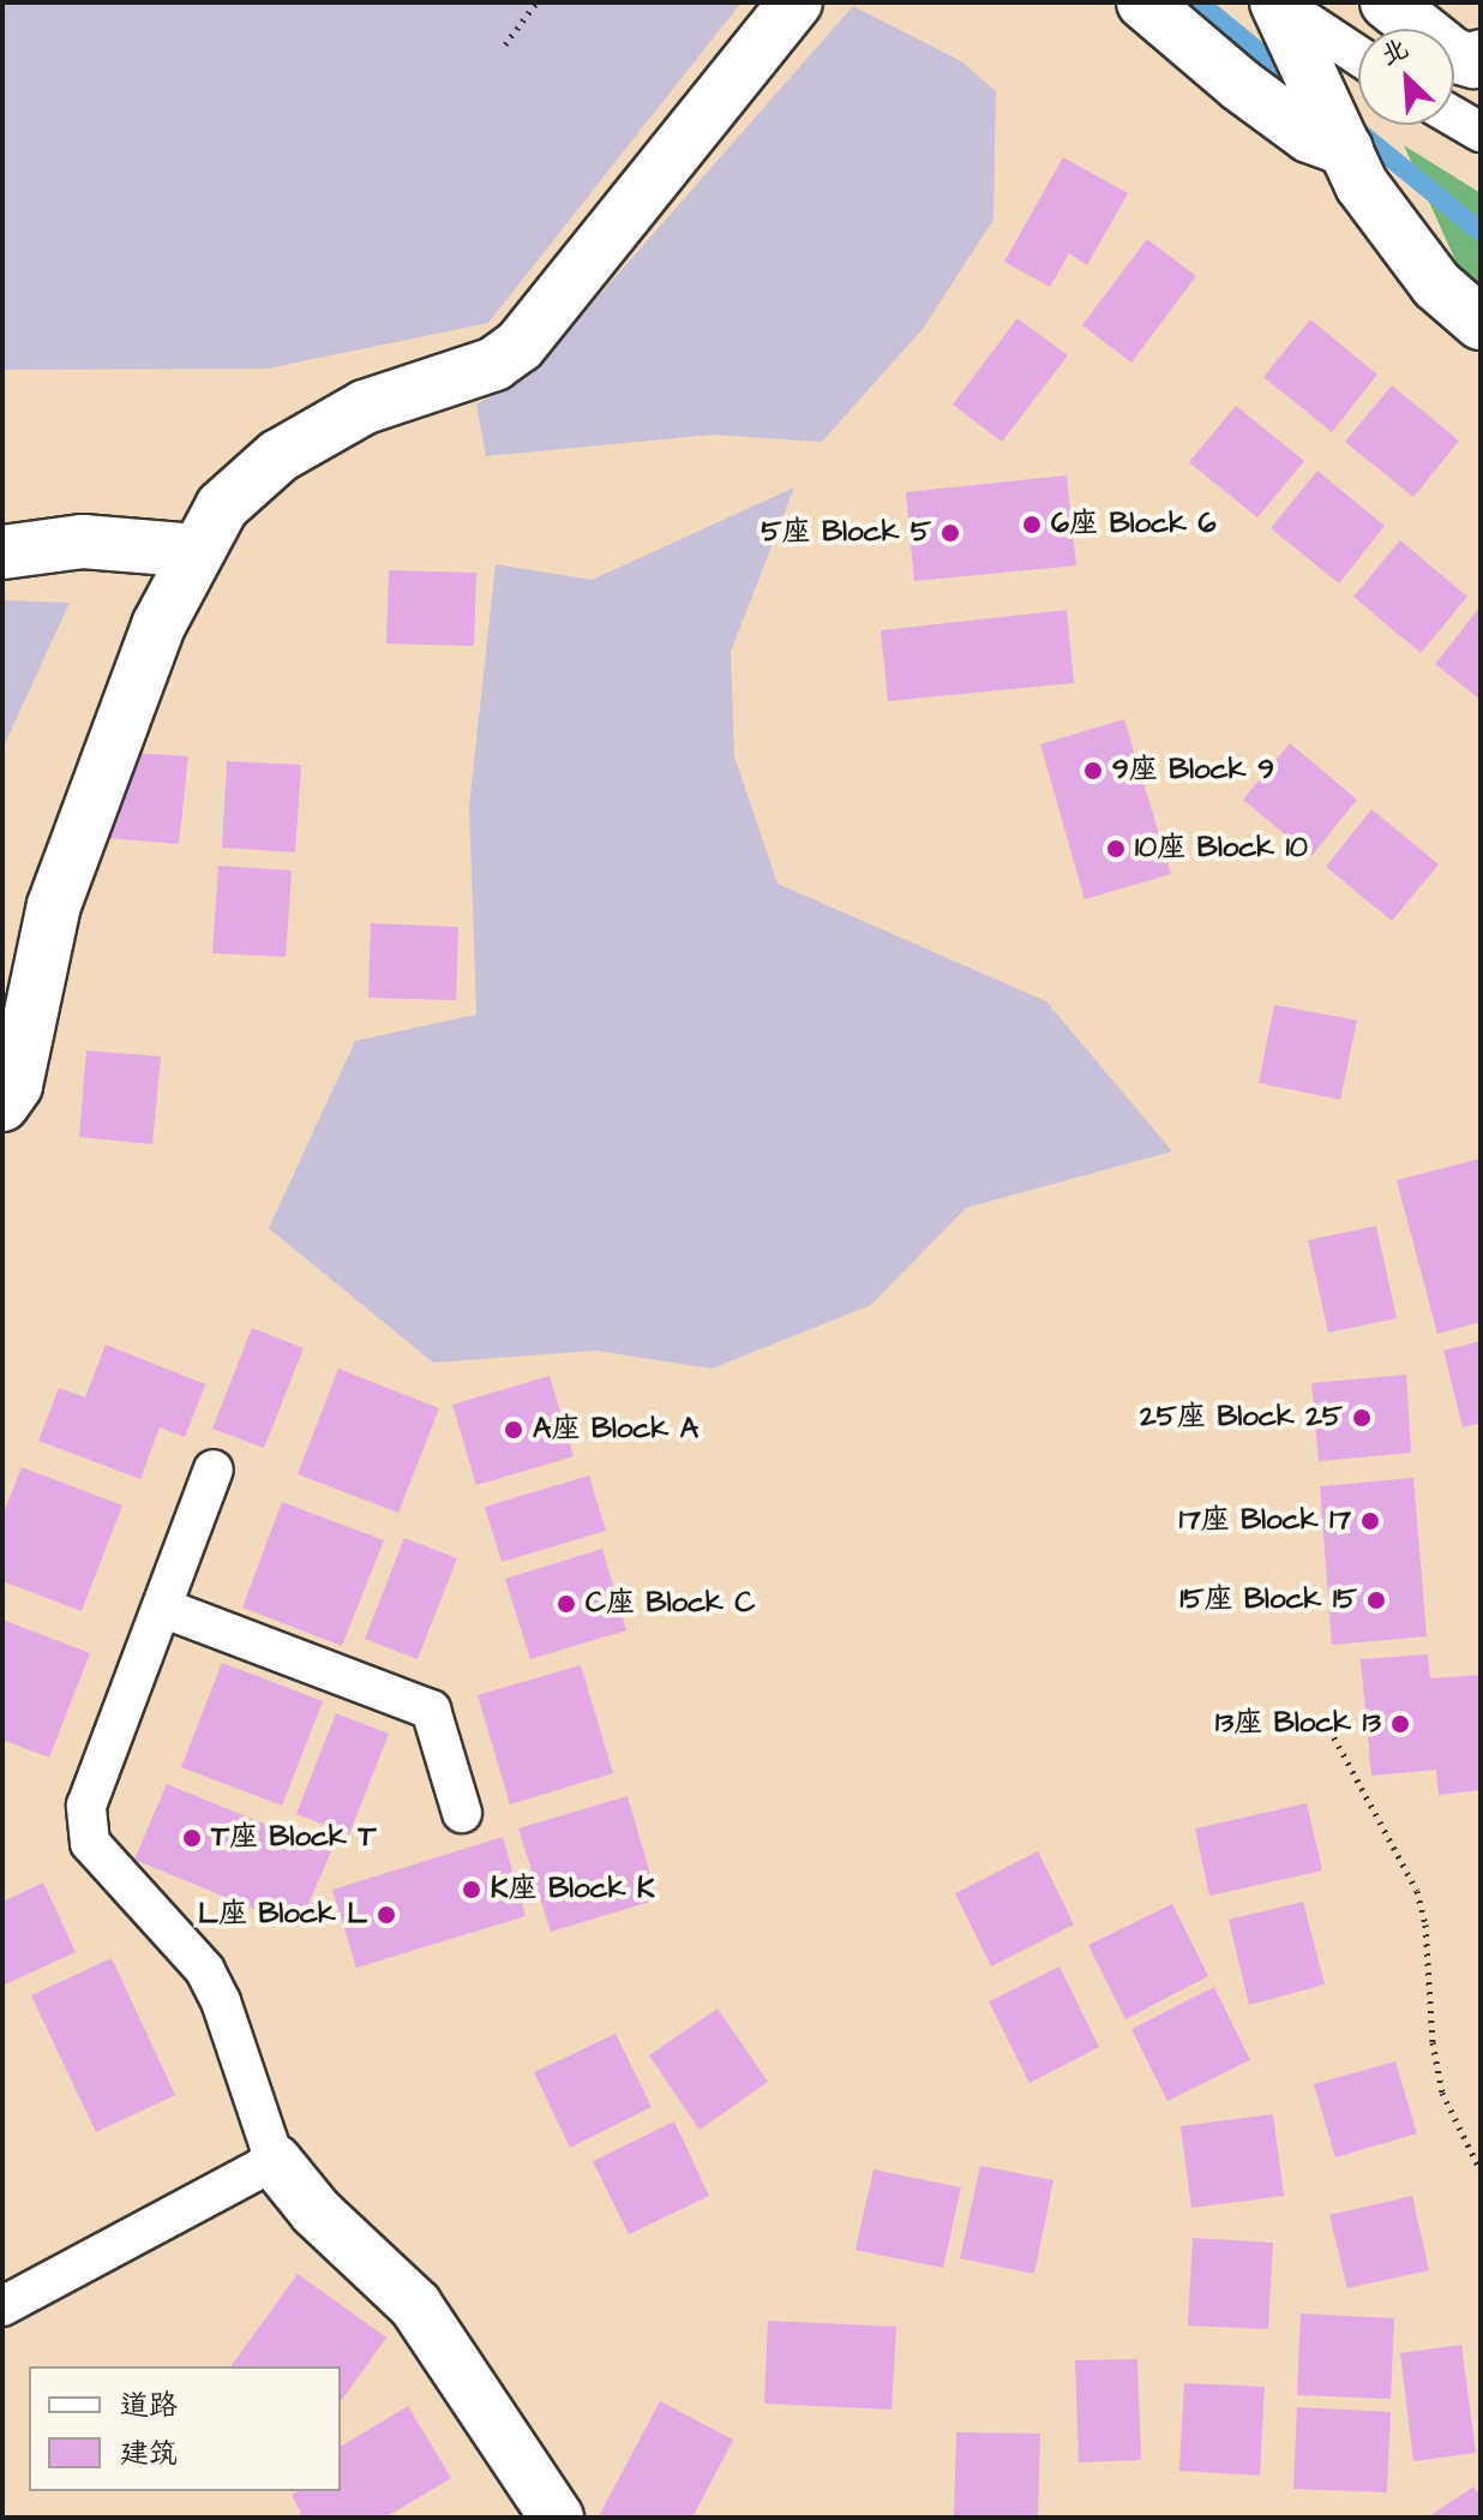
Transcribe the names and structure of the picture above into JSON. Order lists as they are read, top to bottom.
{
  "places": [
    "6座 Block 6",
    "5座 Block 5",
    "9座 Block 9",
    "10座 Block 10",
    "25座 Block 25",
    "A座 Block A",
    "17座 Block 17",
    "15座 Block 15",
    "C座 Block C",
    "13座 Block 13",
    "T座 Block T",
    "K座 Block K",
    "L座 Block L"
  ],
  "legend": ["道路", "建筑"],
  "north": "top left"
}
